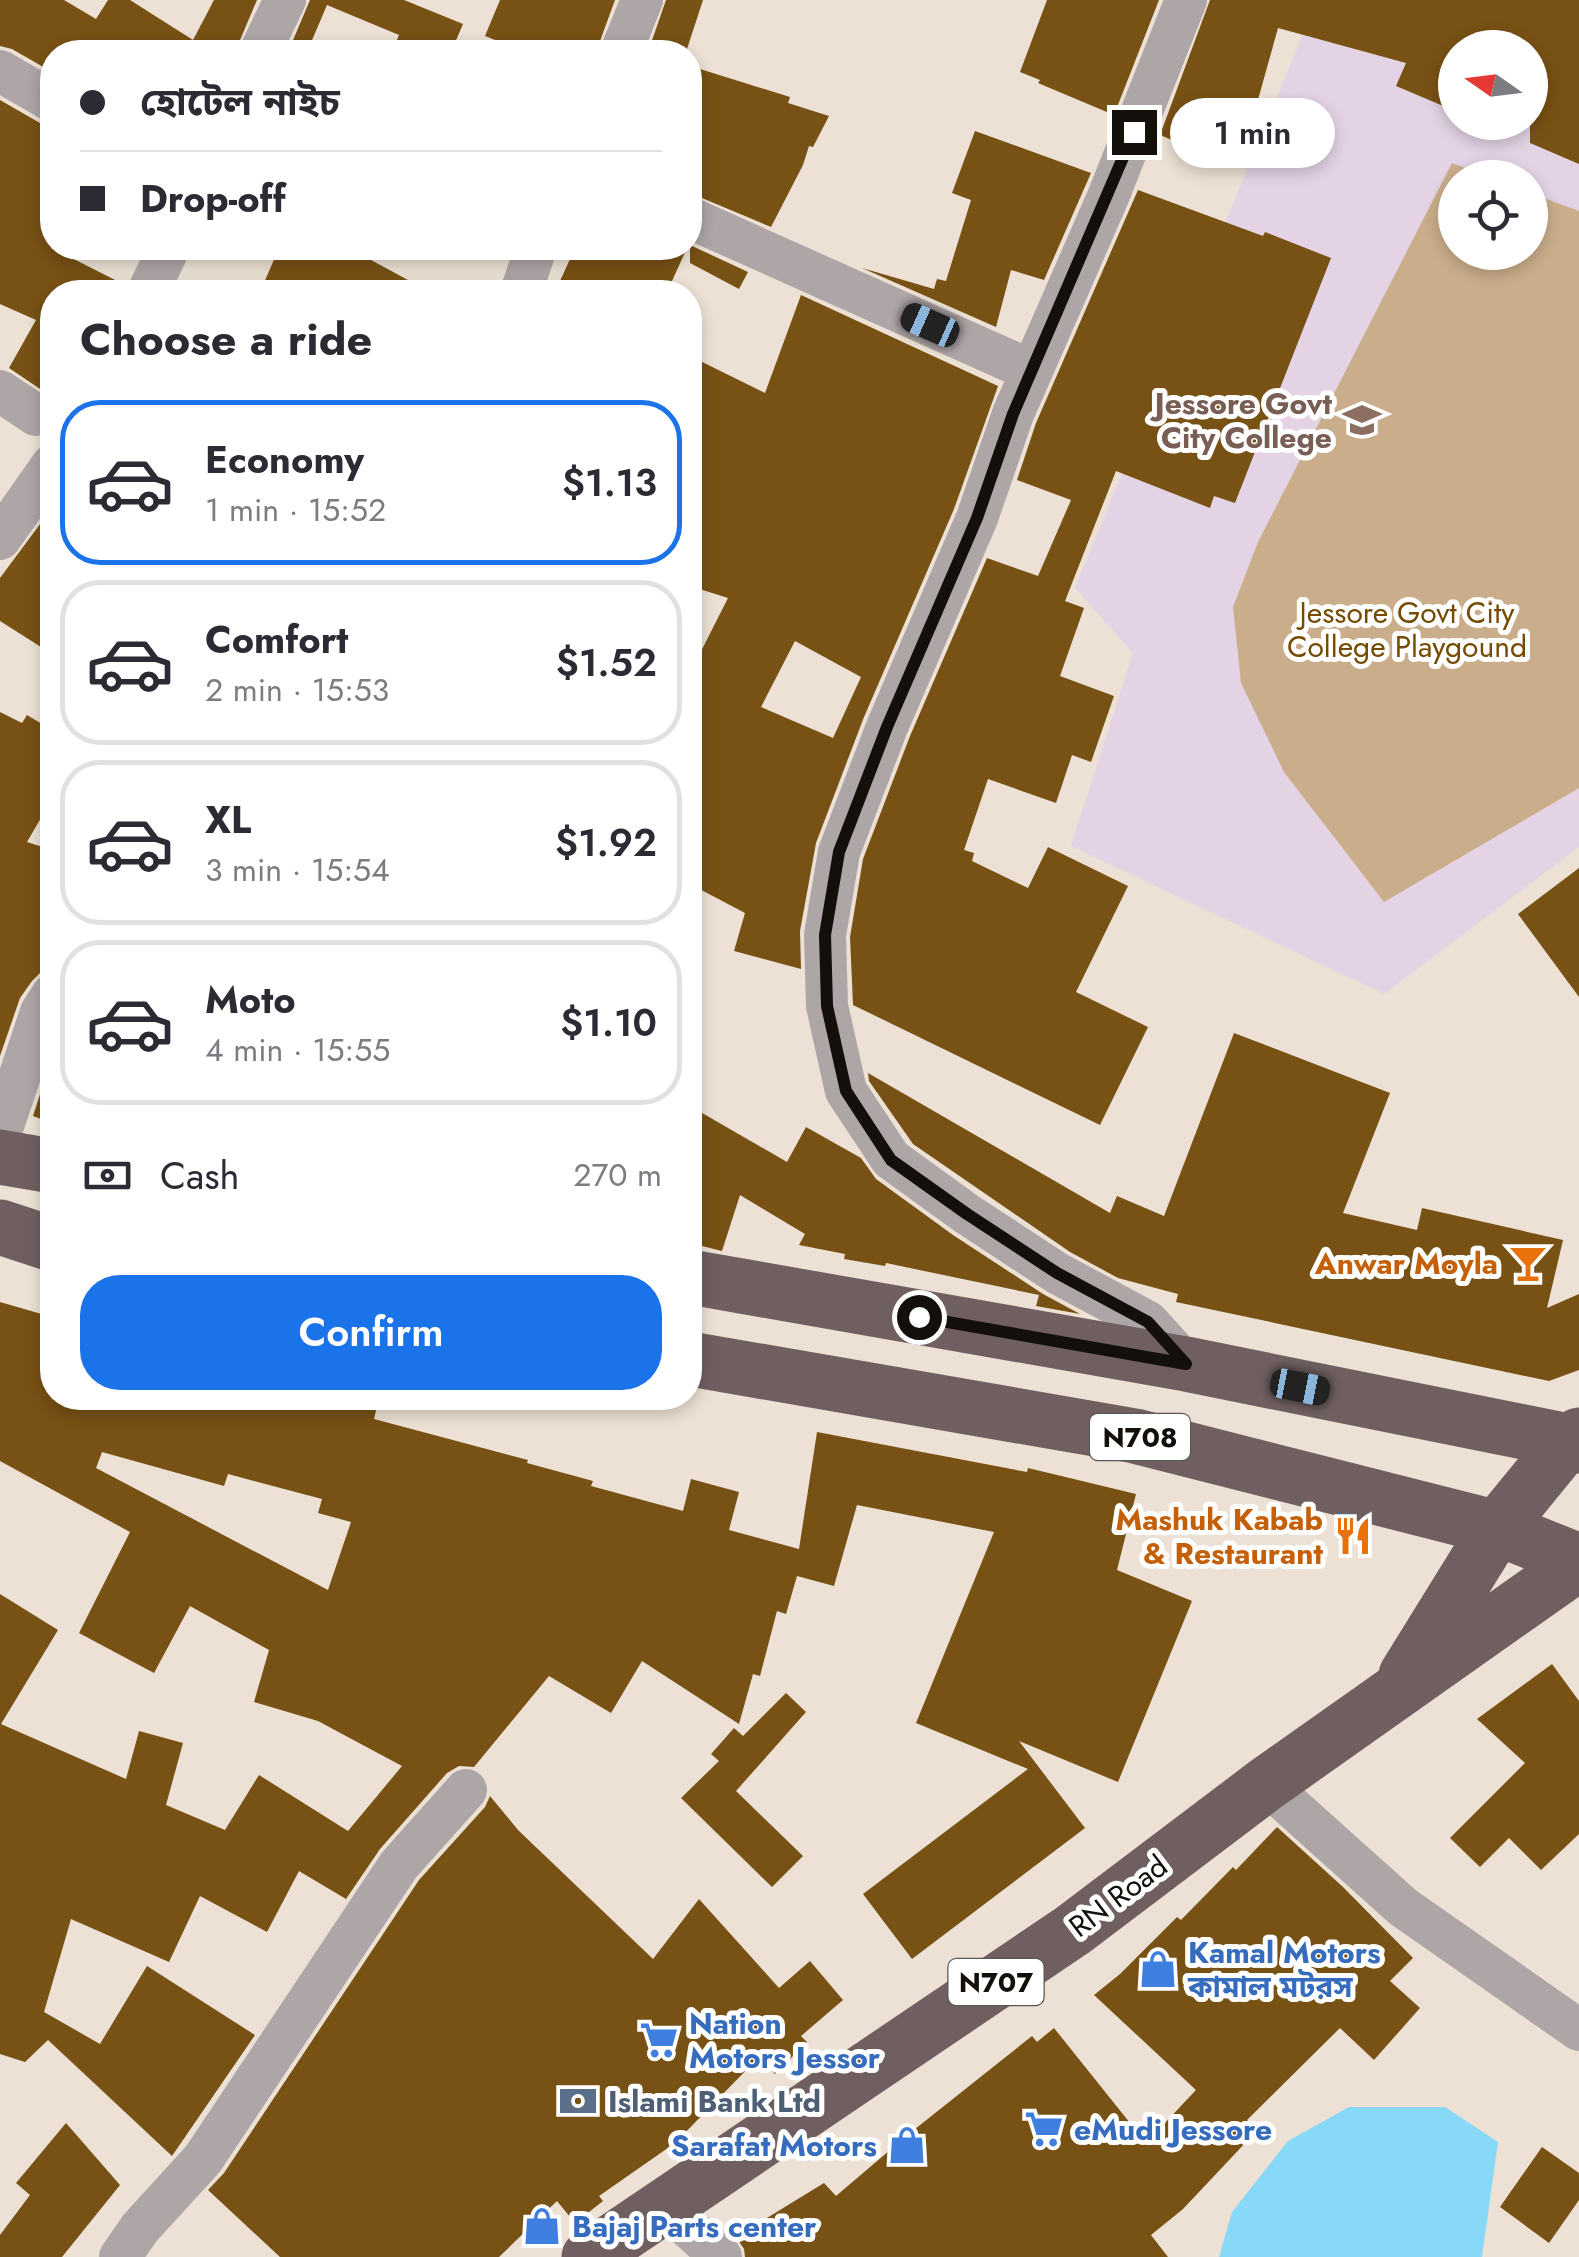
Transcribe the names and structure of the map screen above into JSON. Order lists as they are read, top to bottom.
{
  "streets": {
    "highway": ["N708", "RN Road", "N707"]
  },
  "crossings": [
    ["N708", "RN Road"],
    ["N708", "N707"],
    ["RN Road", "N707"]
  ],
  "parks": ["Jessore Govt City College Playgound"],
  "places": {
    "school or university": ["Jessore Govt City College"],
    "bar": ["Anwar Moyla"],
    "restaurant": ["Mashuk Kabab & Restaurant"],
    "shop": ["Kamal Motors কামাল মটরস", "Sarafat Motors", "Bajaj Parts center"],
    "supermarket": ["Nation Motors Jessor", "eMudi Jessore"],
    "bank": ["Islami Bank Ltd"]
  },
  "north": "left",
  "page": {
    "banner": ["হোটেল নাইচ", "Drop-off"],
    "bubble": "1 min",
    "heading": "Choose a ride",
    "list": [
      {
        "name": "Economy",
        "note": "1 min · 15:52",
        "value": "$1.13"
      },
      {
        "name": "Comfort",
        "note": "2 min · 15:53",
        "value": "$1.52"
      },
      {
        "name": "XL",
        "note": "3 min · 15:54",
        "value": "$1.92"
      },
      {
        "name": "Moto",
        "note": "4 min · 15:55",
        "value": "$1.10"
      }
    ],
    "pay": ["Cash", "270 m"],
    "buttons": "Confirm"
  }
}
